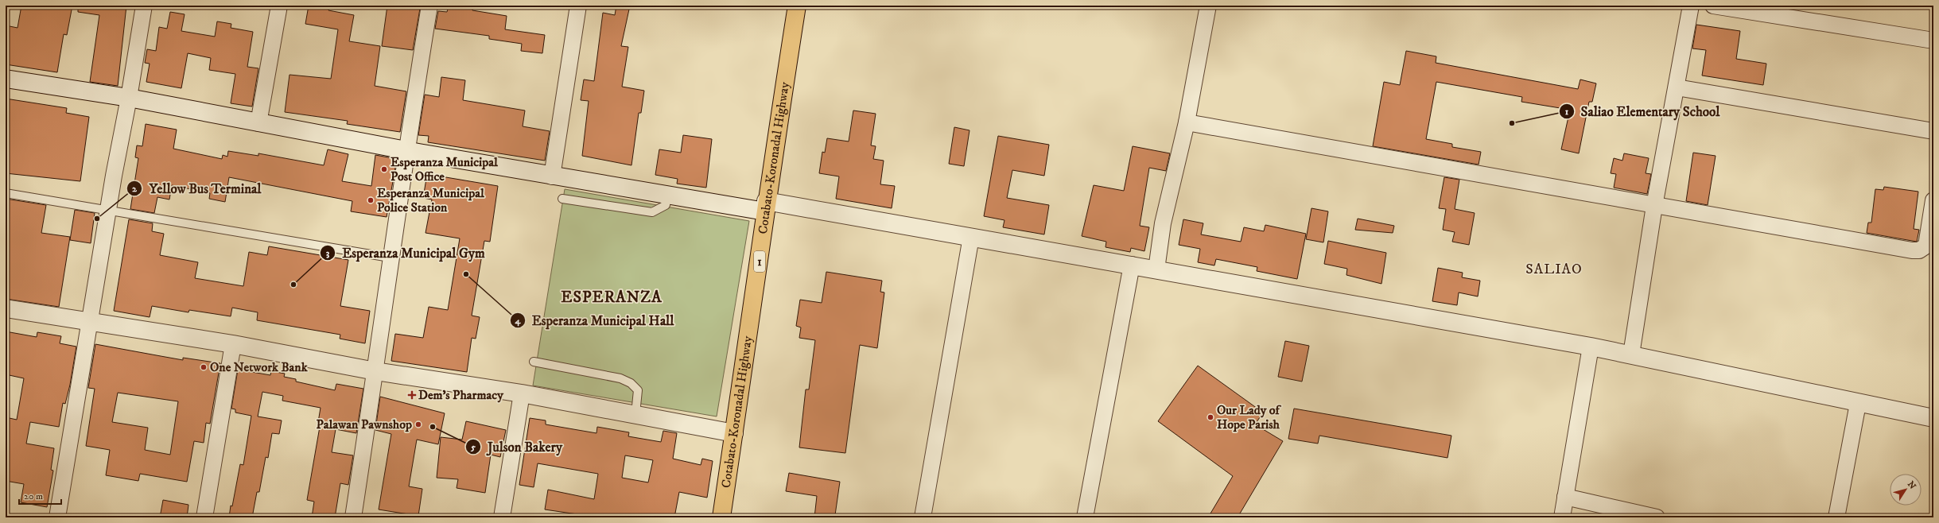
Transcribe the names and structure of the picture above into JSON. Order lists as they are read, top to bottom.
{
  "streets": {
    "highway": ["Cotabato-Koronadal Highway", "1"]
  },
  "districts": ["SALIAO", "ESPERANZA"],
  "places": {
    "other": [
      "Saliao Elementary School",
      "Esperanza Municipal Post Office",
      "Esperanza Municipal Police Station",
      "Yellow Bus Terminal",
      "Esperanza Municipal Hall",
      "Esperanza Municipal Gym",
      "One Network Bank",
      "Our Lady of Hope Parish",
      "Palawan Pawnshop",
      "Julson Bakery"
    ],
    "health": ["Dem's Pharmacy"]
  },
  "scale_bar": "20 m",
  "north": "top right"
}
